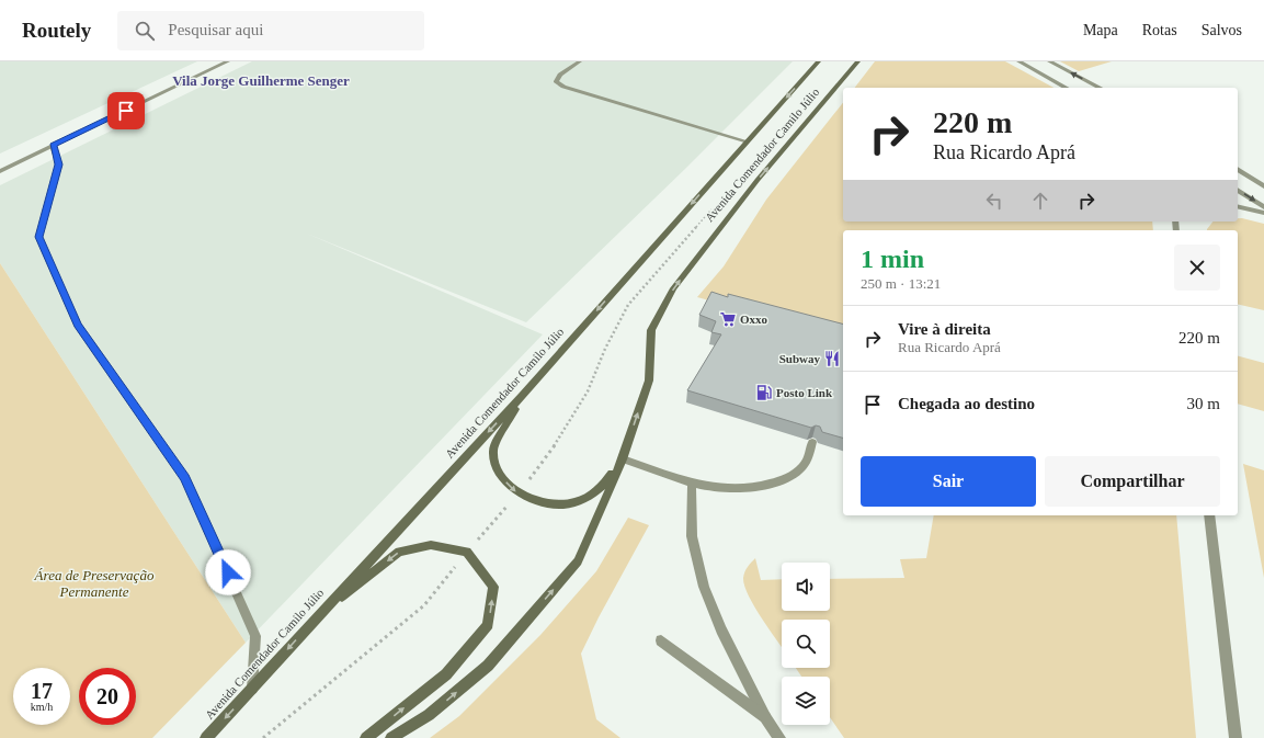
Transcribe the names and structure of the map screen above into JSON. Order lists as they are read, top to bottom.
{
  "streets": {
    "main road": ["Avenida Comendador Camilo Júlio"]
  },
  "districts": ["Vila Jorge Guilherme Senger"],
  "parks": ["Área de Preservação Permanente"],
  "places": {
    "supermarket": ["Oxxo"],
    "restaurant": ["Subway"],
    "fuel station": ["Posto Link"]
  },
  "page": {
    "header": "Routely",
    "search": "Pesquisar aqui",
    "nav": ["Mapa", "Rotas", "Salvos"],
    "turn": ["220 m", "Rua Ricardo Aprá"],
    "heading": ["1 min", "250 m · 13:21"],
    "list": [
      {
        "name": "Vire à direita",
        "note": "Rua Ricardo Aprá",
        "value": "220 m"
      },
      {
        "name": "Chegada ao destino",
        "value": "30 m"
      }
    ],
    "buttons": ["Sair", "Compartilhar"],
    "speed": "17 km/h",
    "limit": "20"
  }
}
